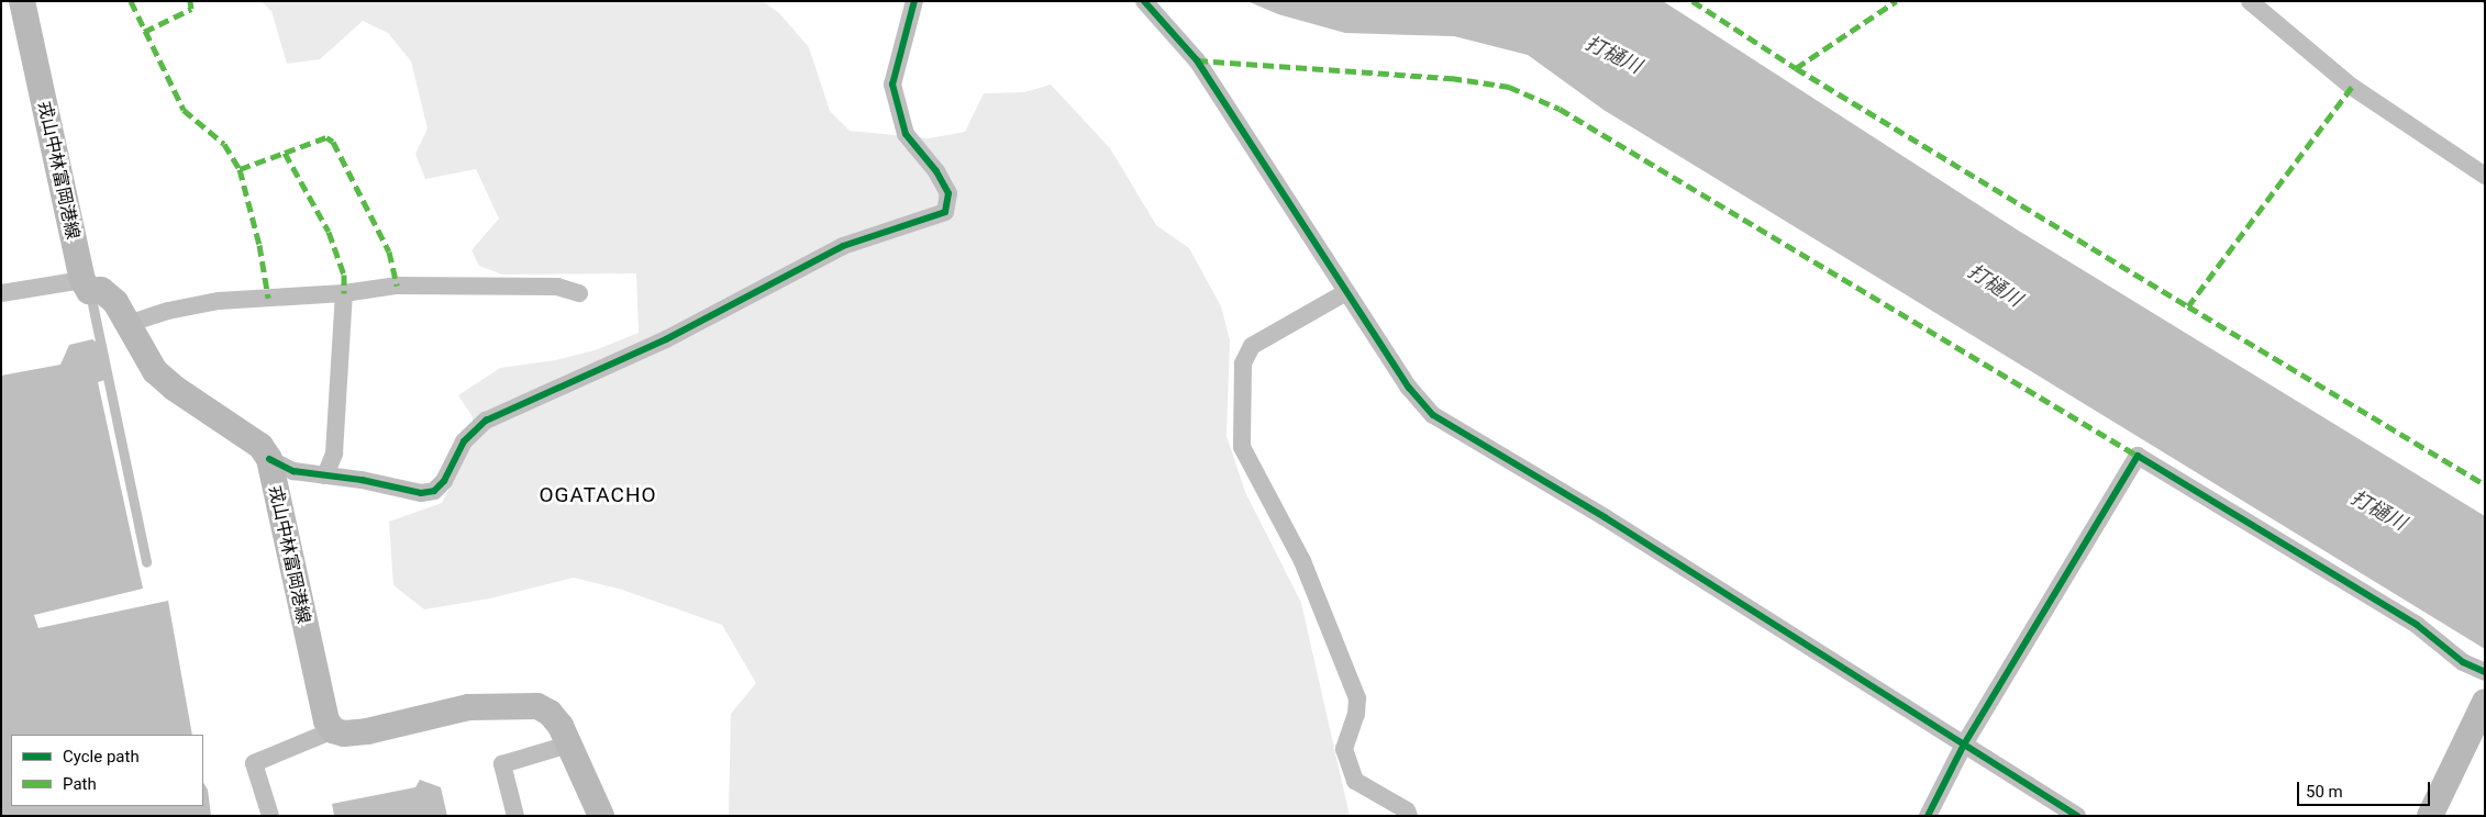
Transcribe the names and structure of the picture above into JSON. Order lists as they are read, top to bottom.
{
  "streets": {
    "main road": ["戎山中林富岡港線"]
  },
  "districts": ["OGATACHO"],
  "water": ["打樋川"],
  "legend": ["Cycle path", "Path"],
  "scale_bar": "50 m"
}
